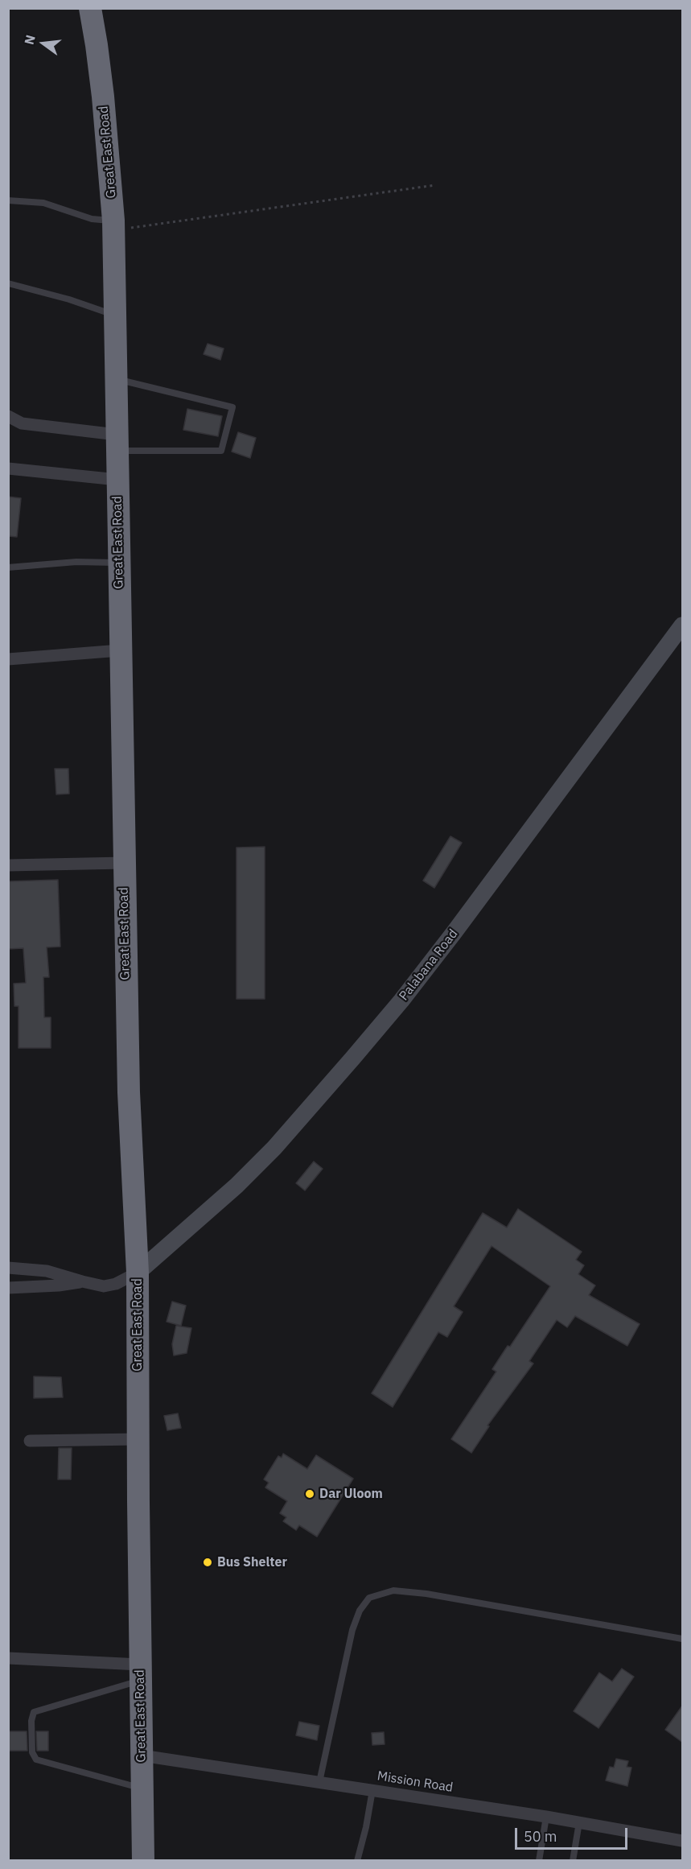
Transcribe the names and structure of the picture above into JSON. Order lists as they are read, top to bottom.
{
  "streets": {
    "highway": ["Great East Road"],
    "street": ["Palabana Road", "Mission Road"]
  },
  "crossings": [
    ["Great East Road", "Palabana Road"],
    ["Great East Road", "Mission Road"]
  ],
  "places": ["Dar Uloom", "Bus Shelter"],
  "scale_bar": "50 m",
  "north": "left"
}
